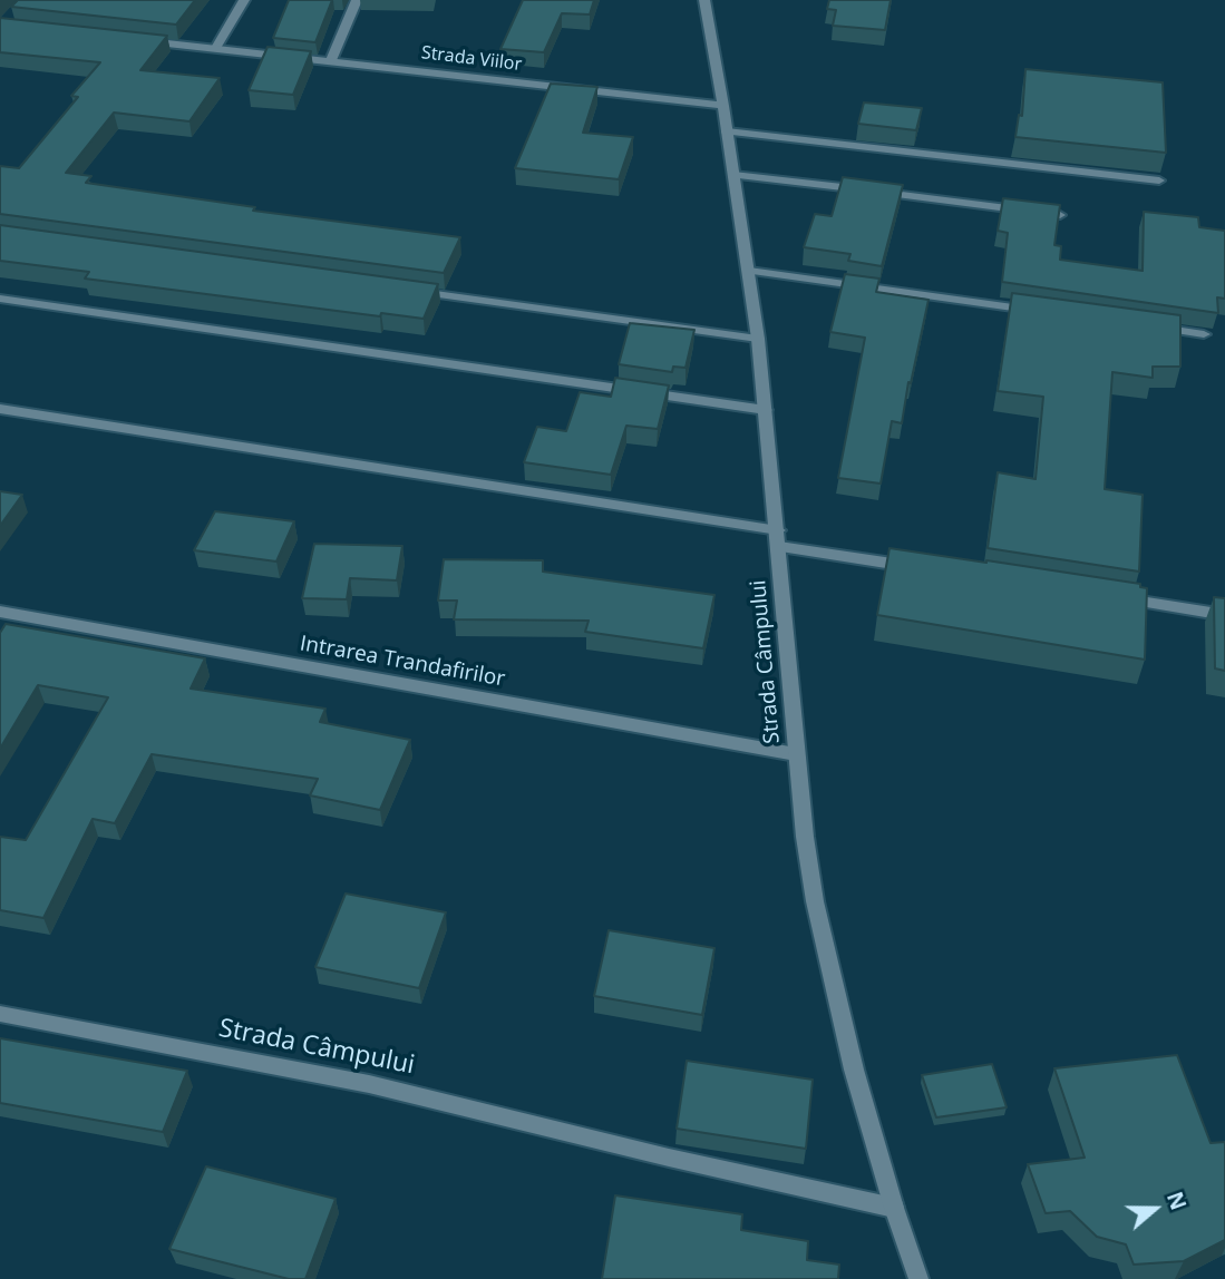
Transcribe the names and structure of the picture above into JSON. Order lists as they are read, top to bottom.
{
  "streets": {
    "street": ["Strada Viilor", "Intrarea Trandafirilor", "Strada Câmpului"]
  },
  "crossings": [
    ["Strada Viilor", "Strada Câmpului"],
    ["Intrarea Trandafirilor", "Strada Câmpului"]
  ],
  "north": "right"
}
